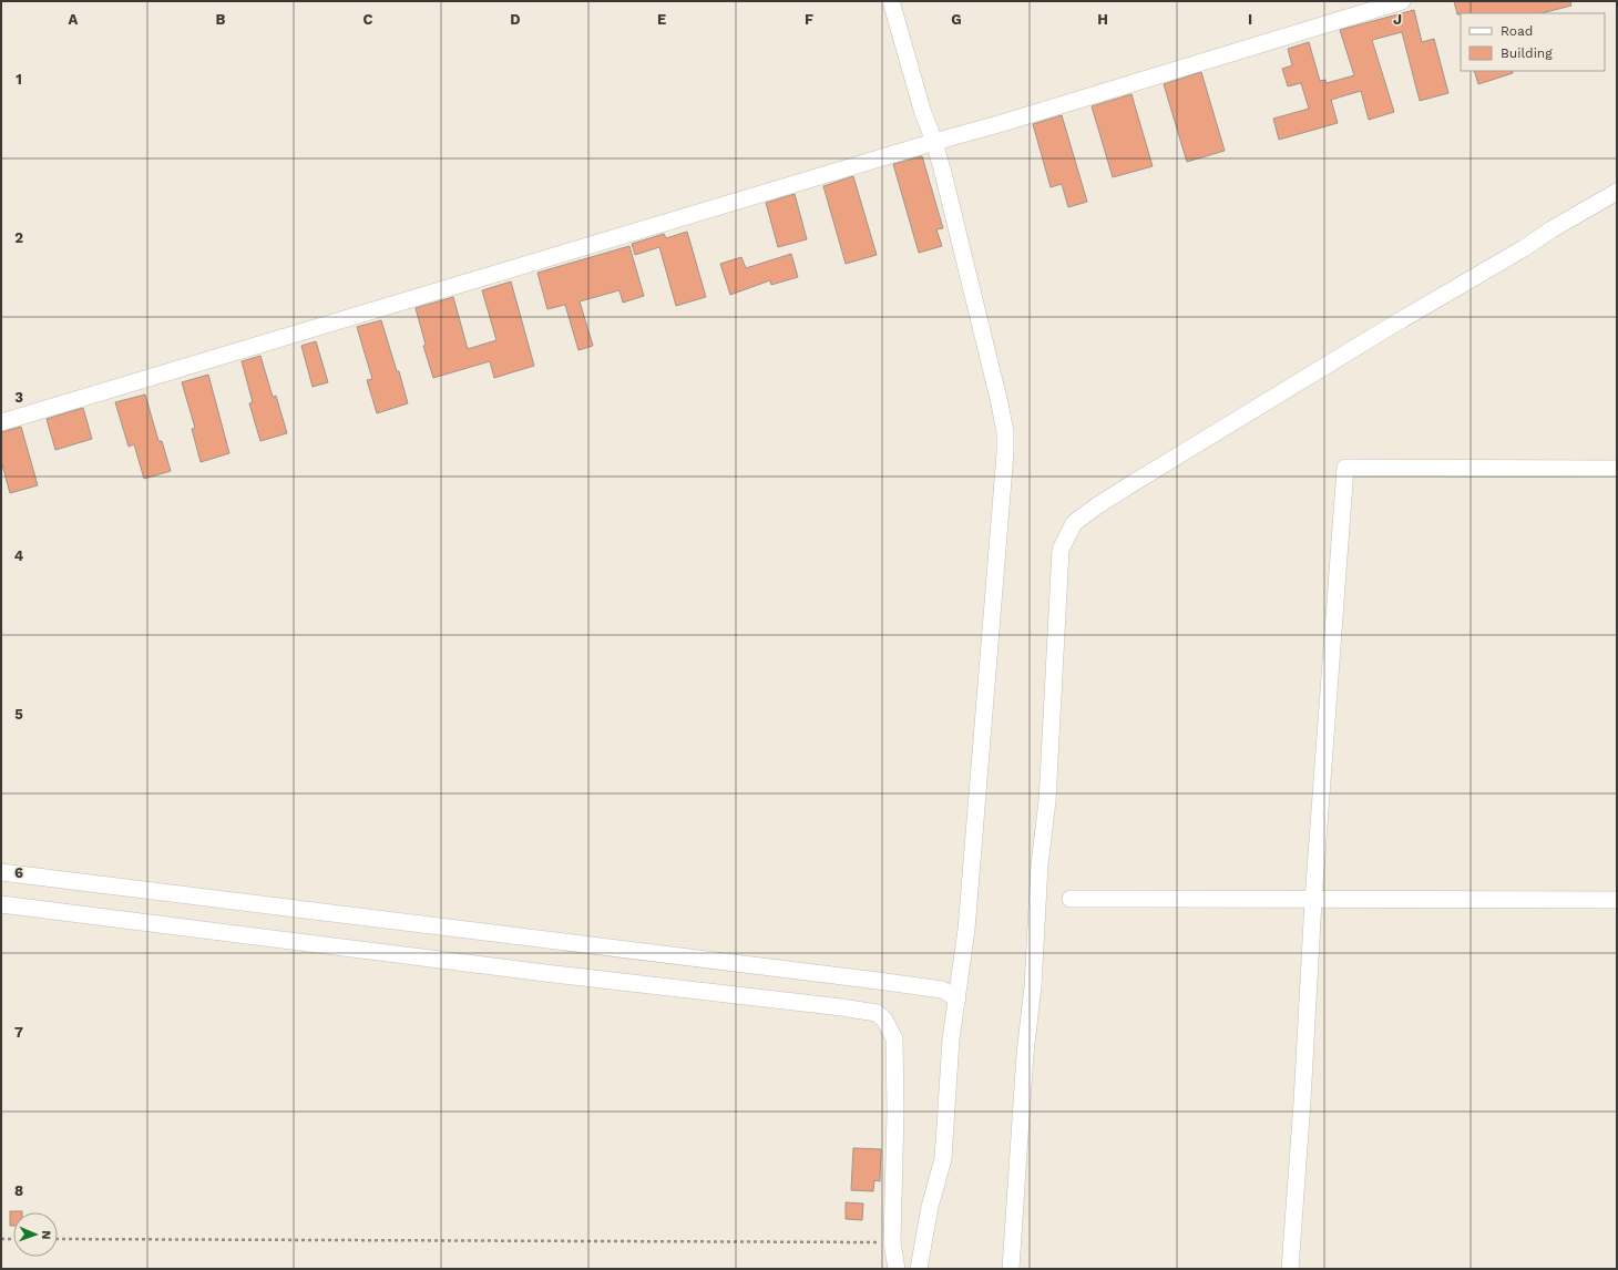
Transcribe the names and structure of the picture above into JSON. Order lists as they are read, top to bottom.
{
  "legend": ["Road", "Building"],
  "north": "right",
  "grid": {
    "columns": [
      "A",
      "B",
      "C",
      "D",
      "E",
      "F",
      "G",
      "H",
      "I",
      "J"
    ],
    "rows": [
      "1",
      "2",
      "3",
      "4",
      "5",
      "6",
      "7",
      "8"
    ]
  }
}
